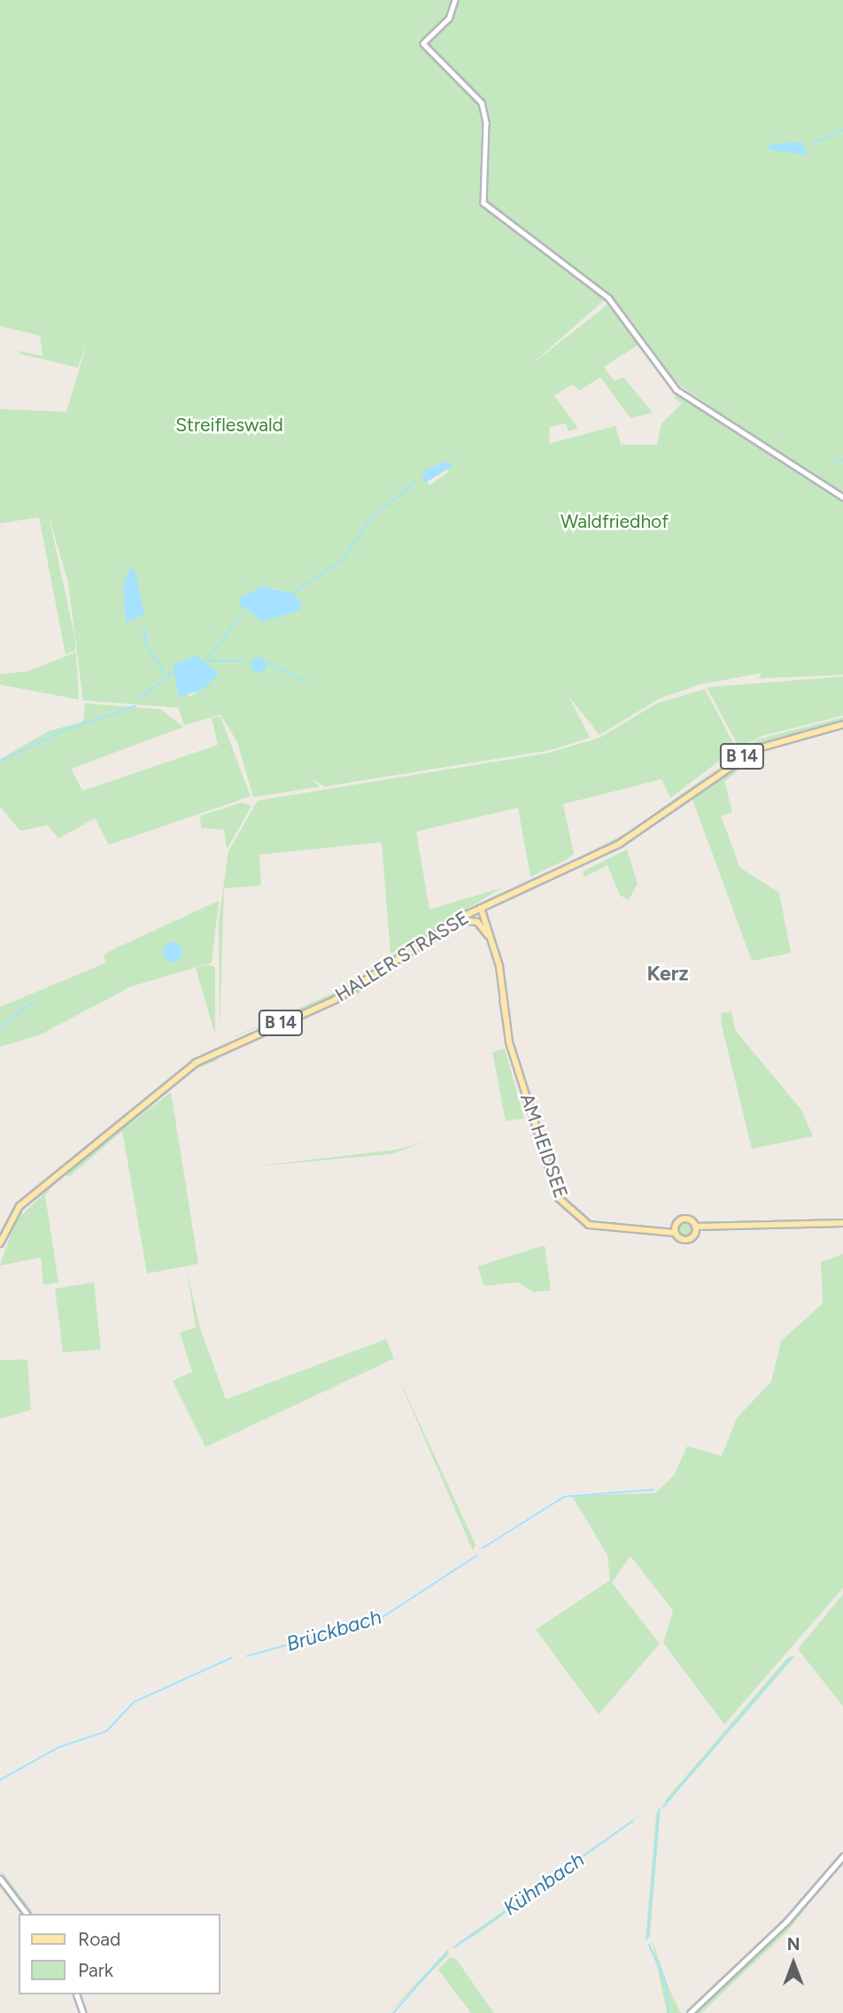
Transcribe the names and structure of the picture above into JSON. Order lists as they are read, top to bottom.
{
  "streets": {
    "main road": ["B 14", "HALLER STRASSE", "AM HEIDSEE"]
  },
  "districts": ["Kerz"],
  "water": ["Brückbach", "Kühnbach"],
  "parks": ["Streifleswald", "Waldfriedhof"],
  "legend": ["Road", "Park"],
  "north": "top"
}
